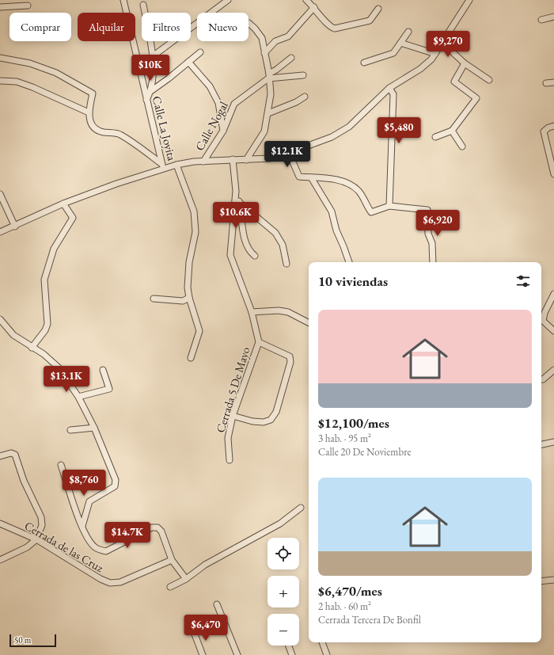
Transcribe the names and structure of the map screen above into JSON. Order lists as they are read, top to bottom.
{
  "streets": {
    "street": [
      "Calle Nogal",
      "Calle La Joyita",
      "Cerrada 5 De Mayo",
      "Cerrada de las Cruz"
    ]
  },
  "scale_bar": "50 m",
  "page": {
    "chip": [
      "Comprar",
      "Alquilar",
      "Filtros",
      "Nuevo"
    ],
    "price": [
      "$9,270",
      "$10K",
      "$5,480",
      "$12.1K",
      "$10.6K",
      "$6,920",
      "$13.1K",
      "$8,760",
      "$14.7K",
      "$6,470"
    ],
    "heading": "10 viviendas",
    "list": [
      {
        "name": "$12,100/mes",
        "note": "3 hab. · 95 m² · Calle 20 De Noviembre"
      },
      {
        "name": "$6,470/mes",
        "note": "2 hab. · 60 m² · Cerrada Tercera De Bonfil"
      }
    ],
    "map_buttons": ["+", "−"],
    "scale": "50 m"
  }
}
